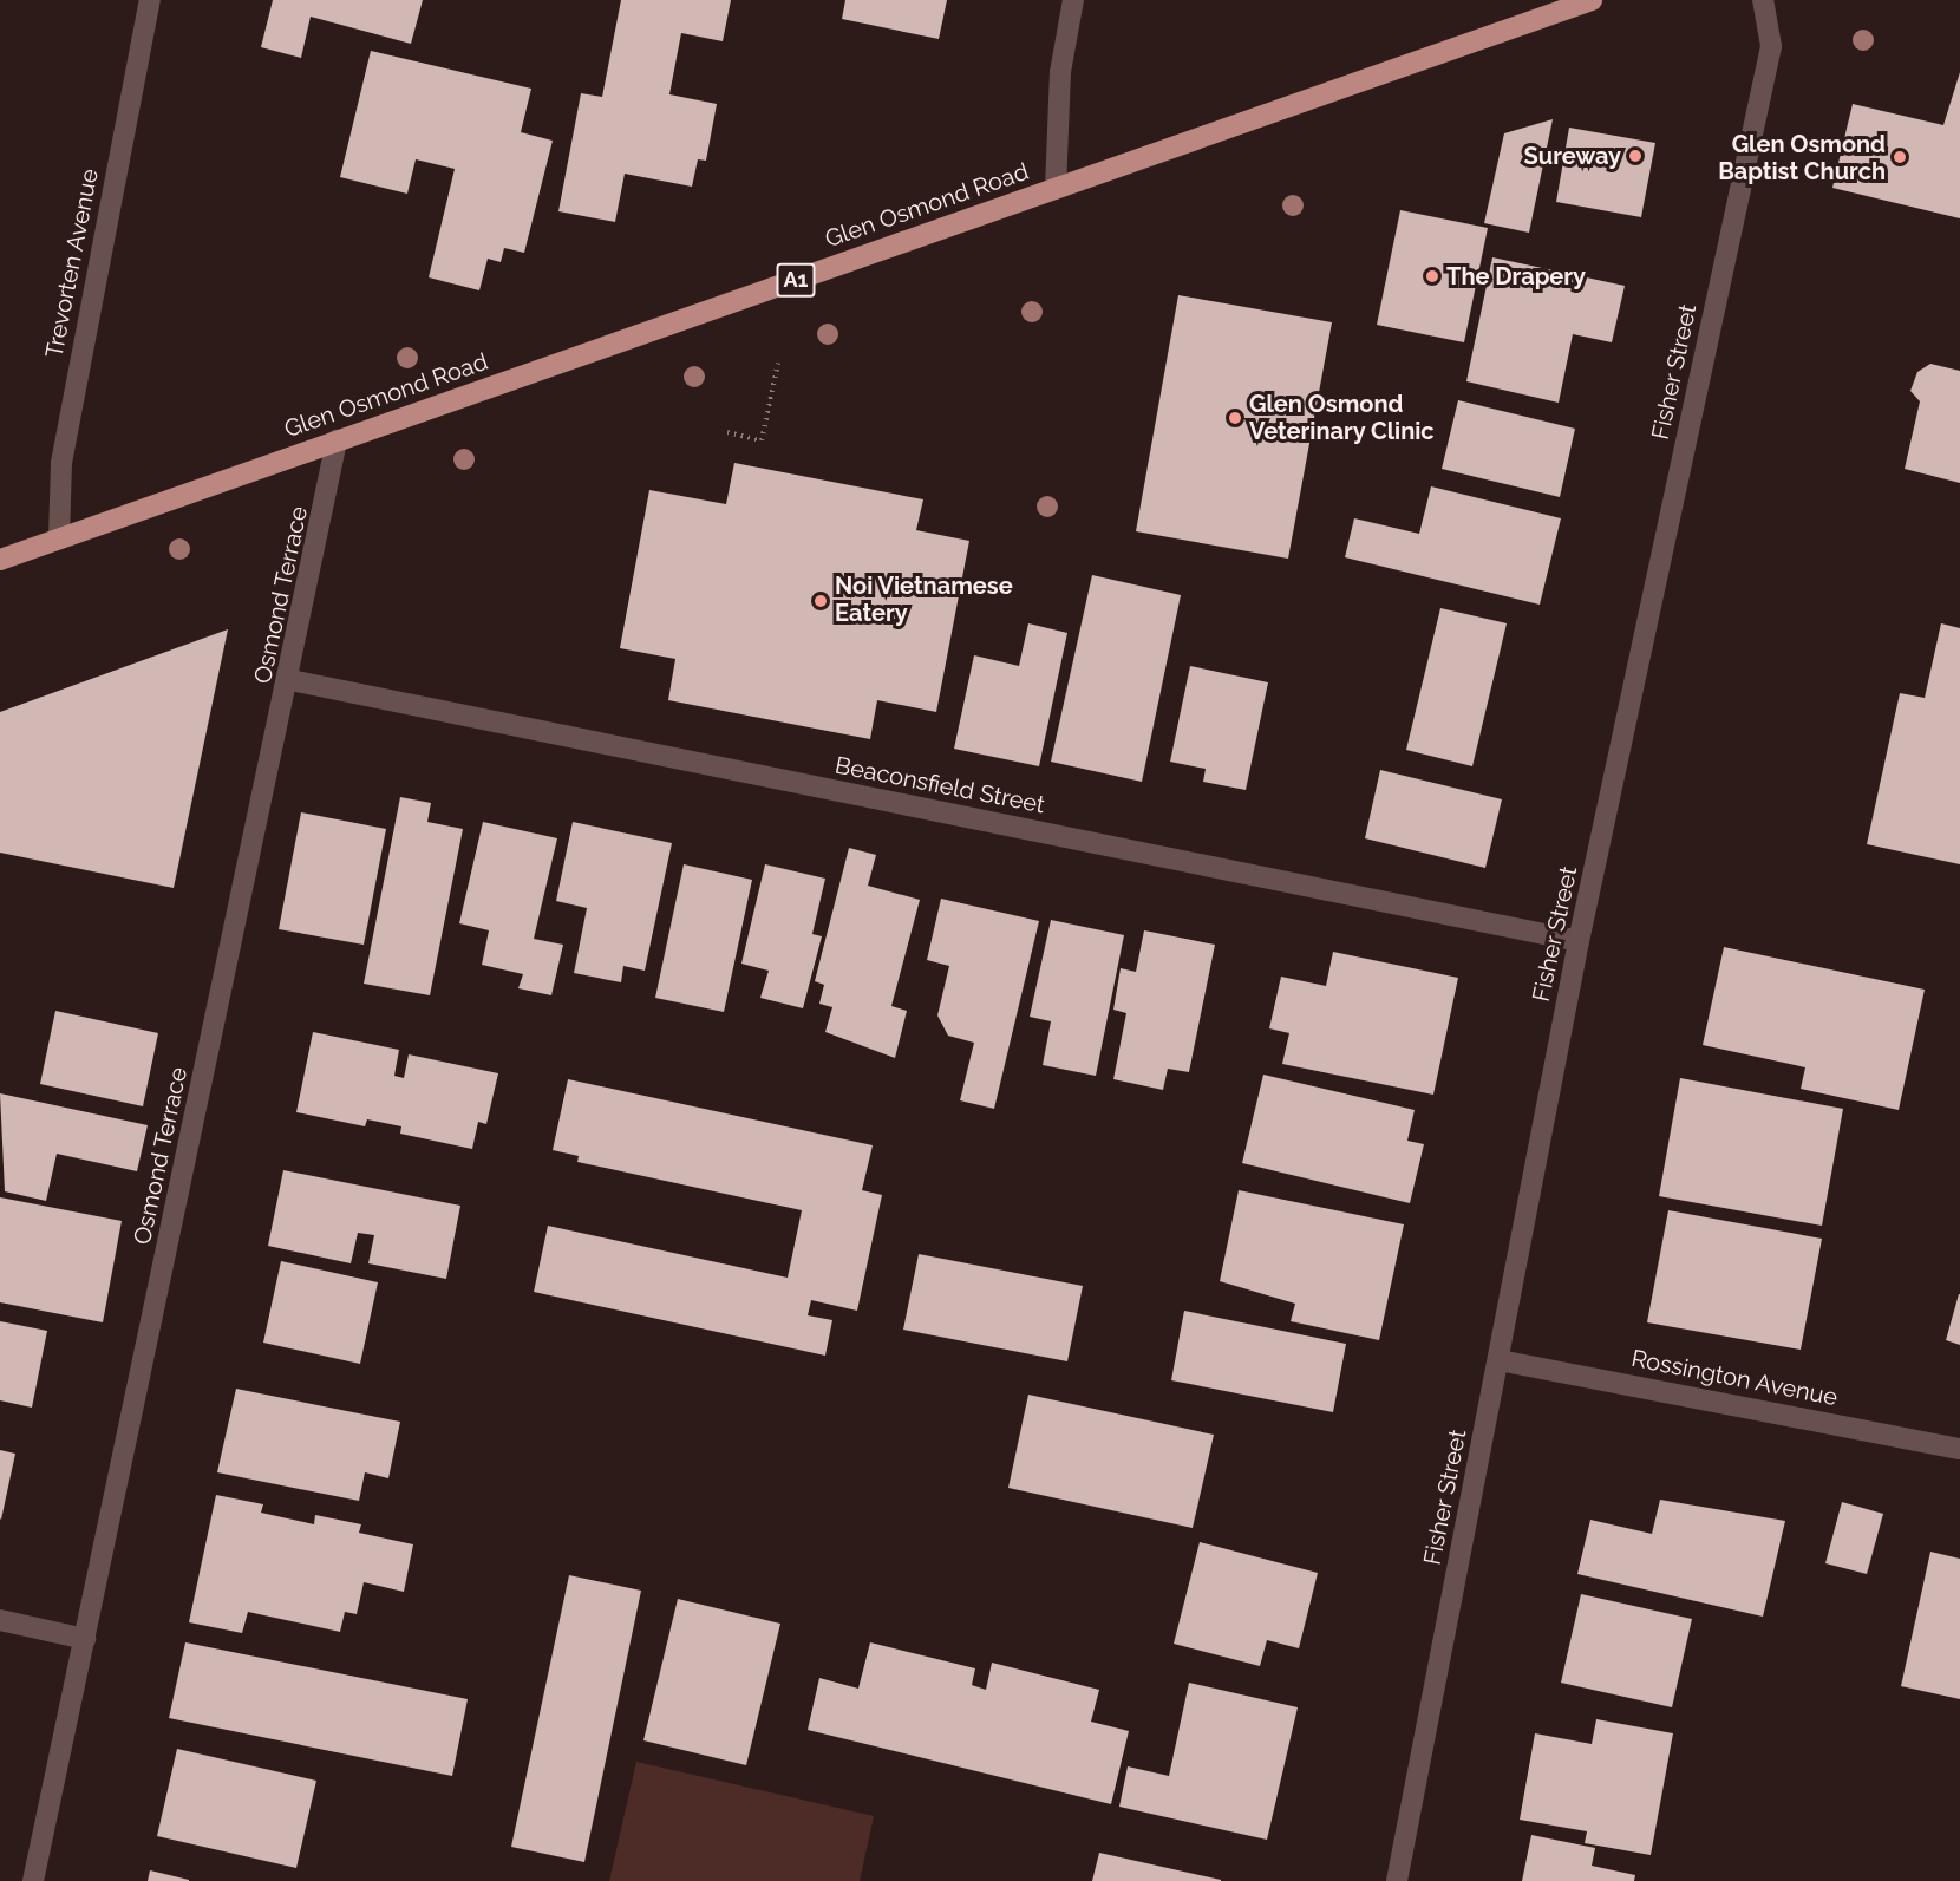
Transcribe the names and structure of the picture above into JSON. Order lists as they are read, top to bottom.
{
  "streets": {
    "highway": ["Glen Osmond Road", "A1"],
    "street": [
      "Trevorten Avenue",
      "Fisher Street",
      "Osmond Terrace",
      "Beaconsfield Street",
      "Rossington Avenue"
    ]
  },
  "crossings": [
    ["Glen Osmond Road", "Trevorten Avenue"],
    ["Glen Osmond Road", "Osmond Terrace"],
    ["Fisher Street", "Beaconsfield Street"],
    ["Fisher Street", "Rossington Avenue"],
    ["Osmond Terrace", "Beaconsfield Street"]
  ],
  "places": [
    "Sureway",
    "Glen Osmond Baptist Church",
    "The Drapery",
    "Glen Osmond Veterinary Clinic",
    "Noi Vietnamese Eatery"
  ]
}
